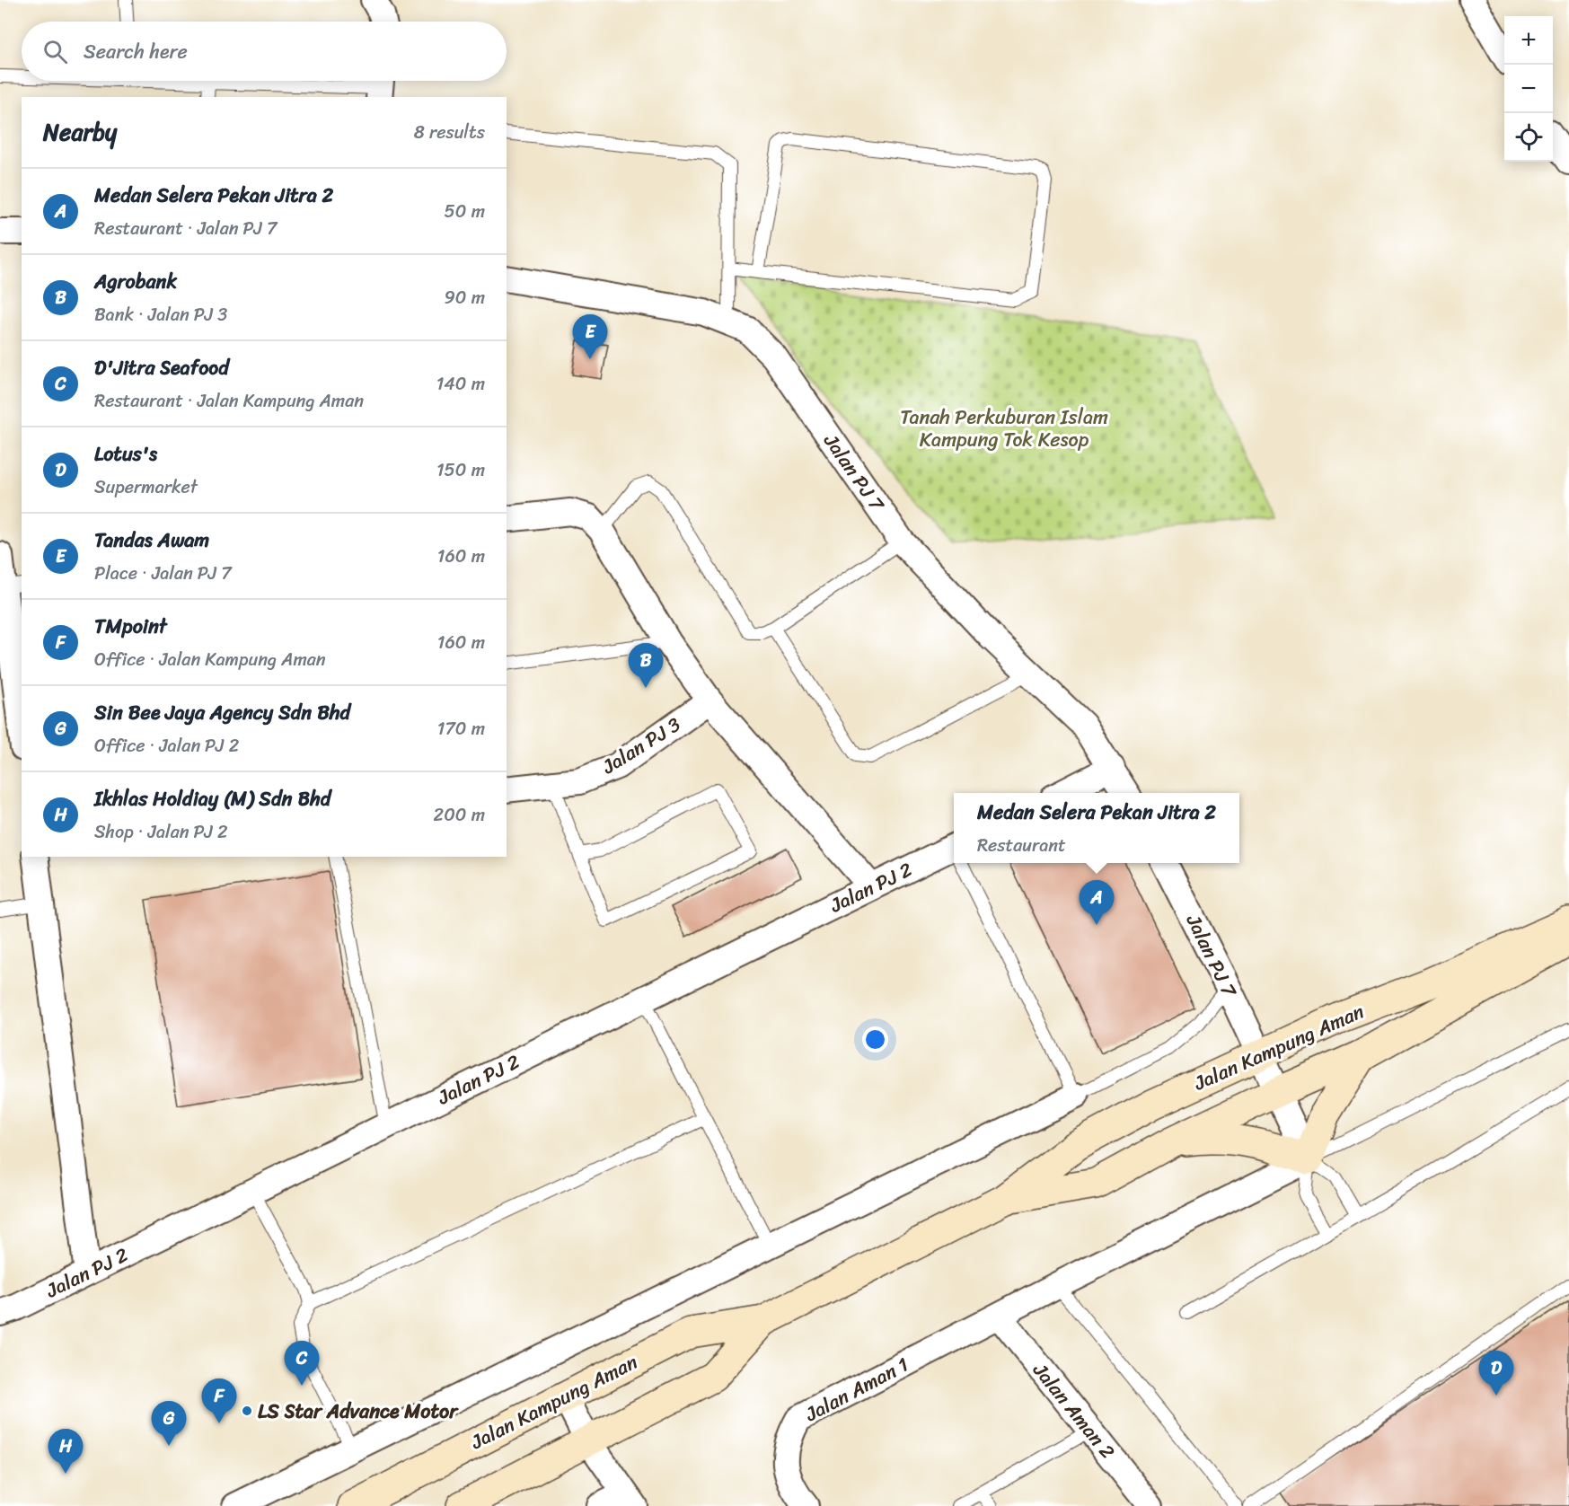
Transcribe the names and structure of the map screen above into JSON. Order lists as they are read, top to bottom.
{
  "streets": {
    "street": [
      "Jalan PJ 7",
      "Jalan PJ 3",
      "Jalan PJ 2",
      "Jalan Kampung Aman",
      "Jalan Aman 1",
      "Jalan Aman 2"
    ]
  },
  "crossings": [
    ["Jalan PJ 7", "Jalan Kampung Aman"],
    ["Jalan PJ 7", "Jalan Aman 1"],
    ["Jalan Aman 1", "Jalan Aman 2"]
  ],
  "parks": ["Tanah Perkuburan Islam Kampung Tok Kesop"],
  "places": ["LS Star Advance Motor"],
  "page": {
    "map_buttons": ["+", "−"],
    "search": "Search here",
    "heading": ["Nearby", "8 results"],
    "list": [
      {
        "mark": "A",
        "name": "Medan Selera Pekan Jitra 2",
        "note": "Restaurant · Jalan PJ 7",
        "value": "50 m"
      },
      {
        "mark": "B",
        "name": "Agrobank",
        "note": "Bank · Jalan PJ 3",
        "value": "90 m"
      },
      {
        "mark": "C",
        "name": "D'Jitra Seafood",
        "note": "Restaurant · Jalan Kampung Aman",
        "value": "140 m"
      },
      {
        "mark": "D",
        "name": "Lotus's",
        "note": "Supermarket",
        "value": "150 m"
      },
      {
        "mark": "E",
        "name": "Tandas Awam",
        "note": "Place · Jalan PJ 7",
        "value": "160 m"
      },
      {
        "mark": "F",
        "name": "TMpoint",
        "note": "Office · Jalan Kampung Aman",
        "value": "160 m"
      },
      {
        "mark": "G",
        "name": "Sin Bee Jaya Agency Sdn Bhd",
        "note": "Office · Jalan PJ 2",
        "value": "170 m"
      },
      {
        "mark": "H",
        "name": "Ikhlas Holdiay (M) Sdn Bhd",
        "note": "Shop · Jalan PJ 2",
        "value": "200 m"
      }
    ],
    "pins": [
      "E",
      "B",
      "A",
      "C",
      "D",
      "F",
      "G",
      "H"
    ],
    "popup": ["Medan Selera Pekan Jitra 2", "Restaurant"]
  }
}
